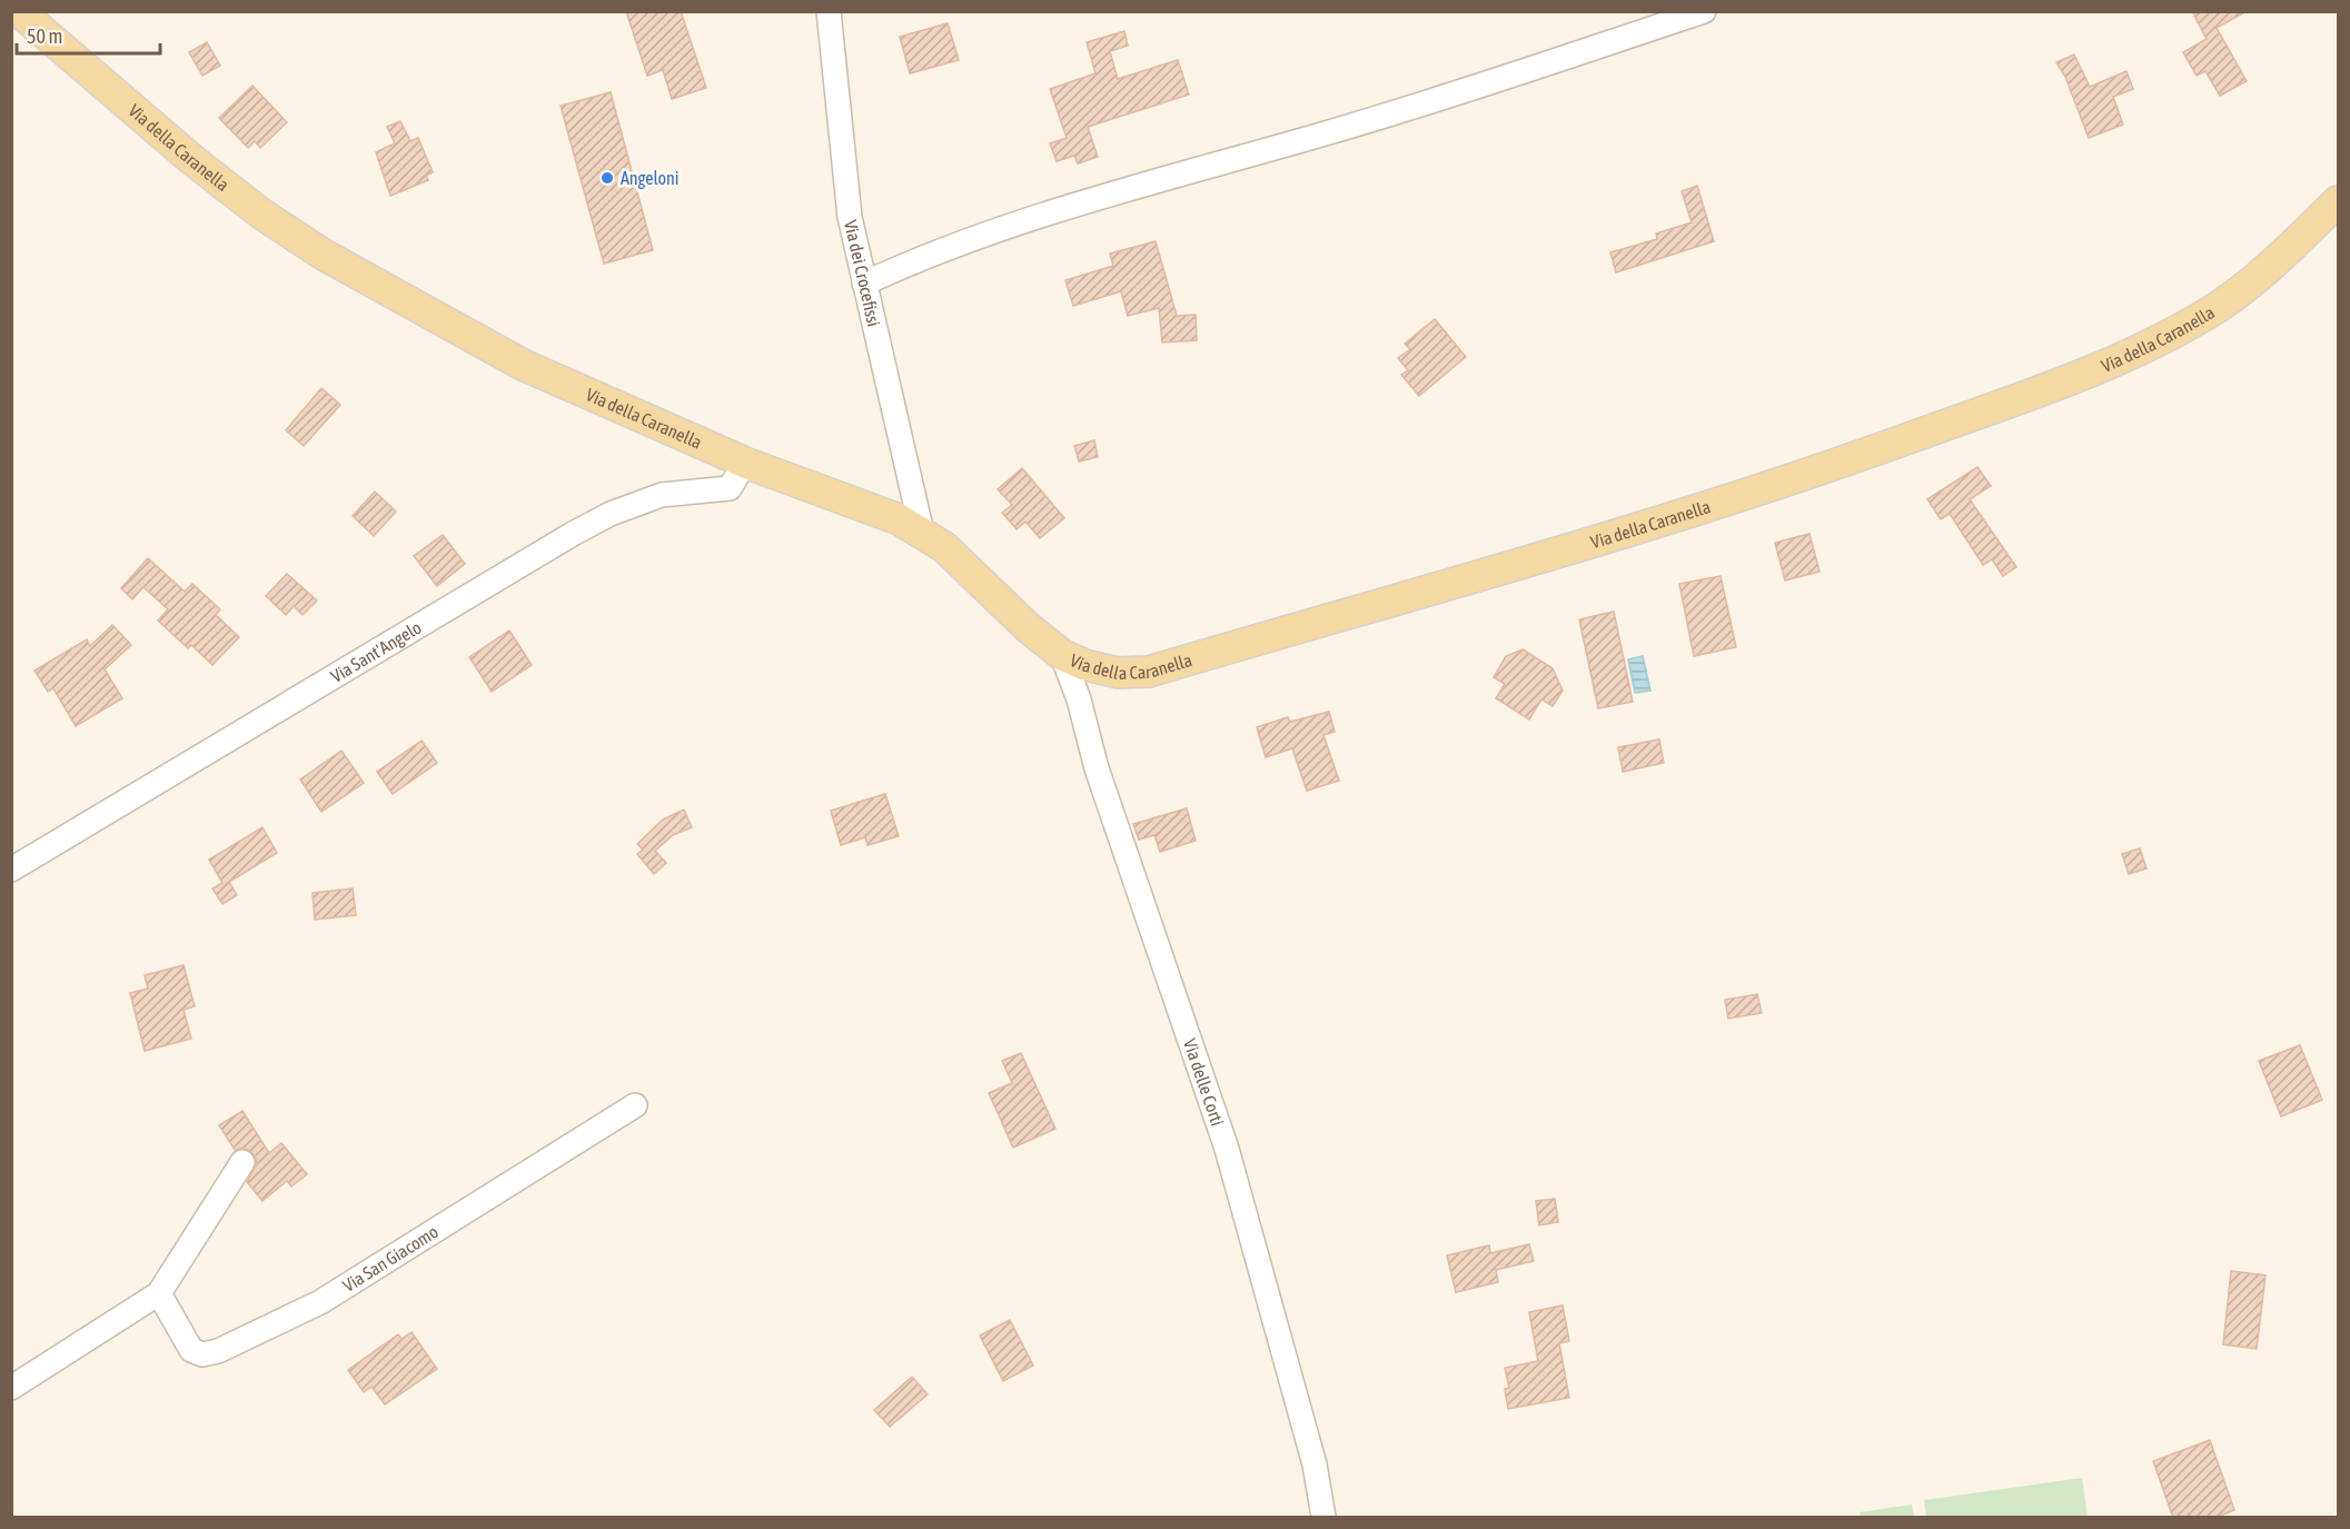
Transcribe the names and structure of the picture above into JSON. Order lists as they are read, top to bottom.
{
  "streets": {
    "main road": ["Via della Caranella"],
    "street": [
      "Via dei Crocefissi",
      "Via Sant'Angelo",
      "Via delle Corti",
      "Via San Giacomo"
    ]
  },
  "crossings": [
    ["Via della Caranella", "Via dei Crocefissi"],
    ["Via della Caranella", "Via Sant'Angelo"],
    ["Via della Caranella", "Via delle Corti"]
  ],
  "places": ["Angeloni"],
  "scale_bar": "50 m"
}
